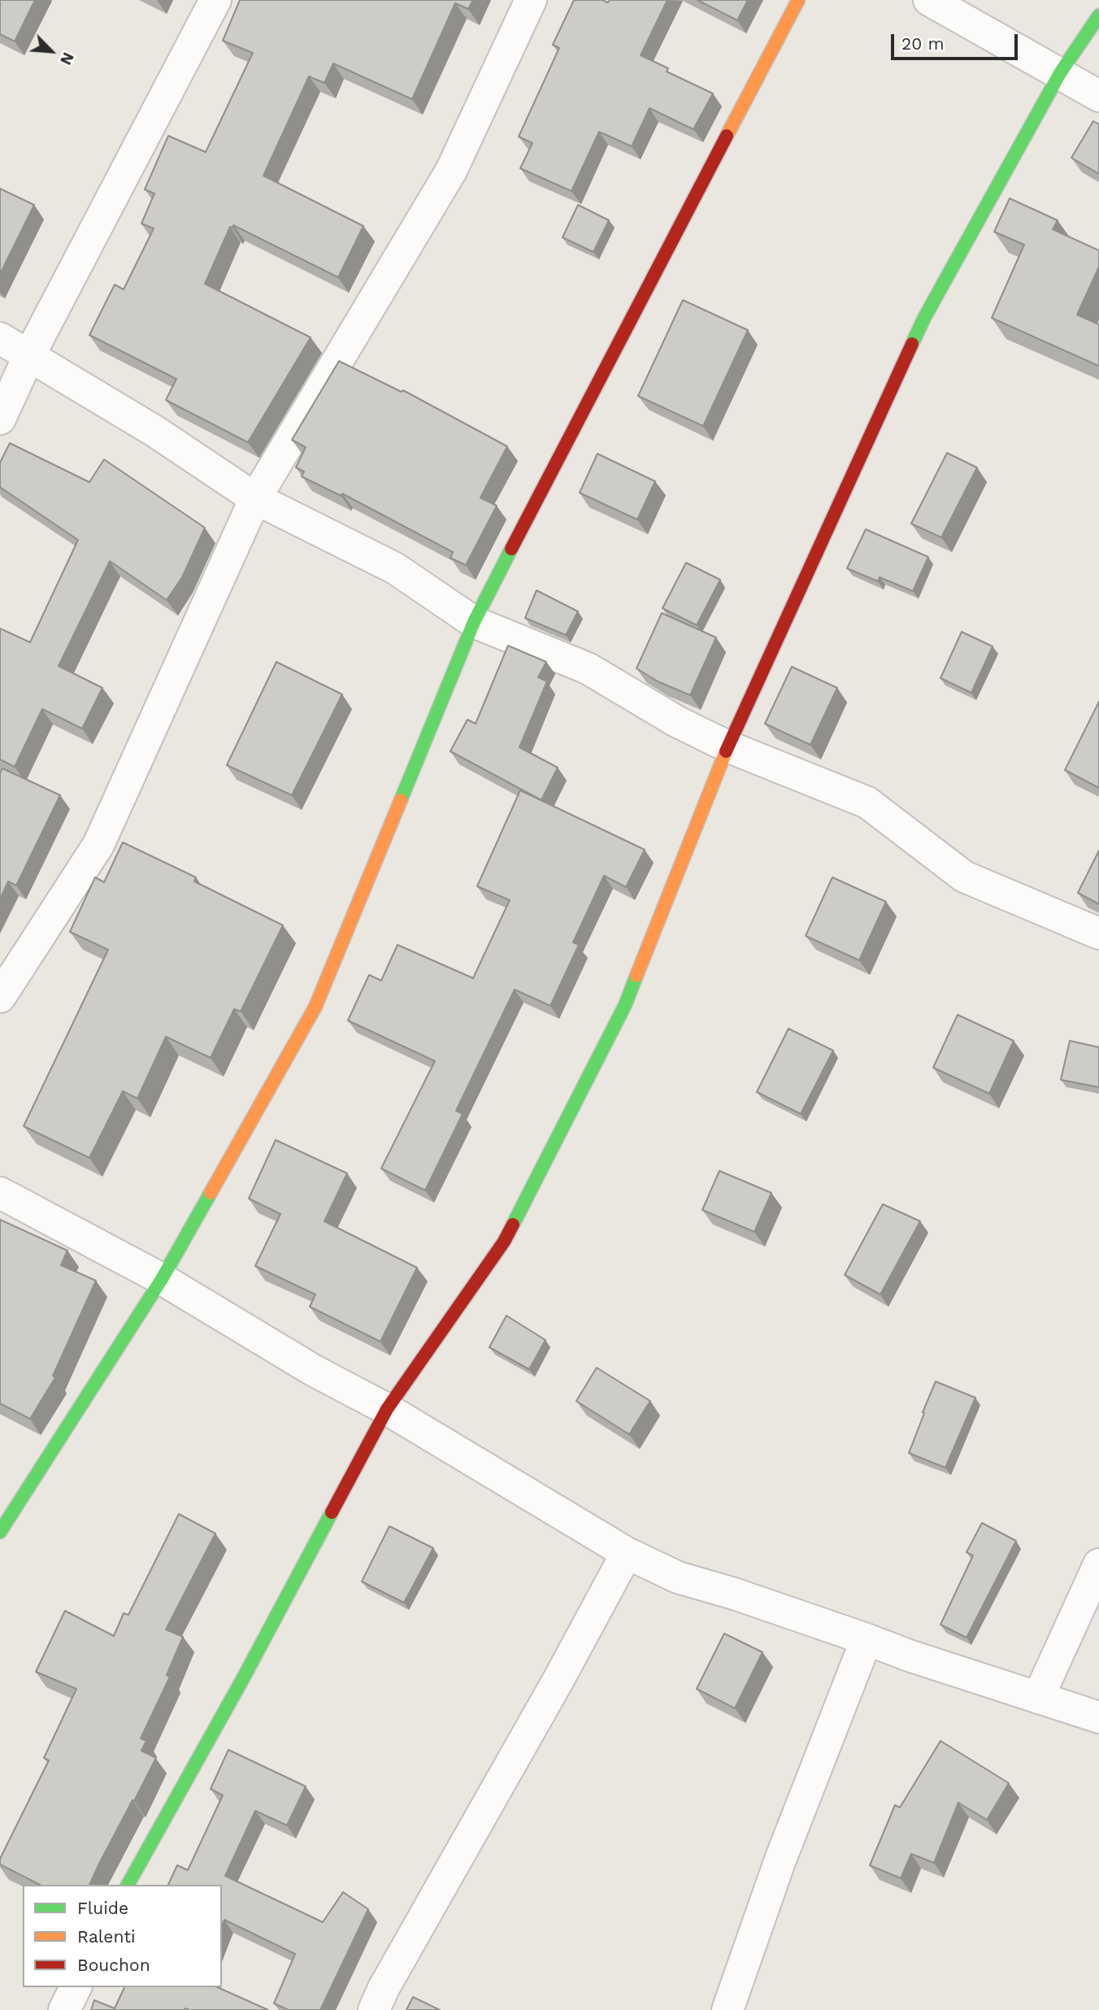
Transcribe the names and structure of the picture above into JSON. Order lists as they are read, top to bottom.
{
  "legend": ["Fluide", "Ralenti", "Bouchon"],
  "scale_bar": "20 m",
  "north": "bottom right"
}
